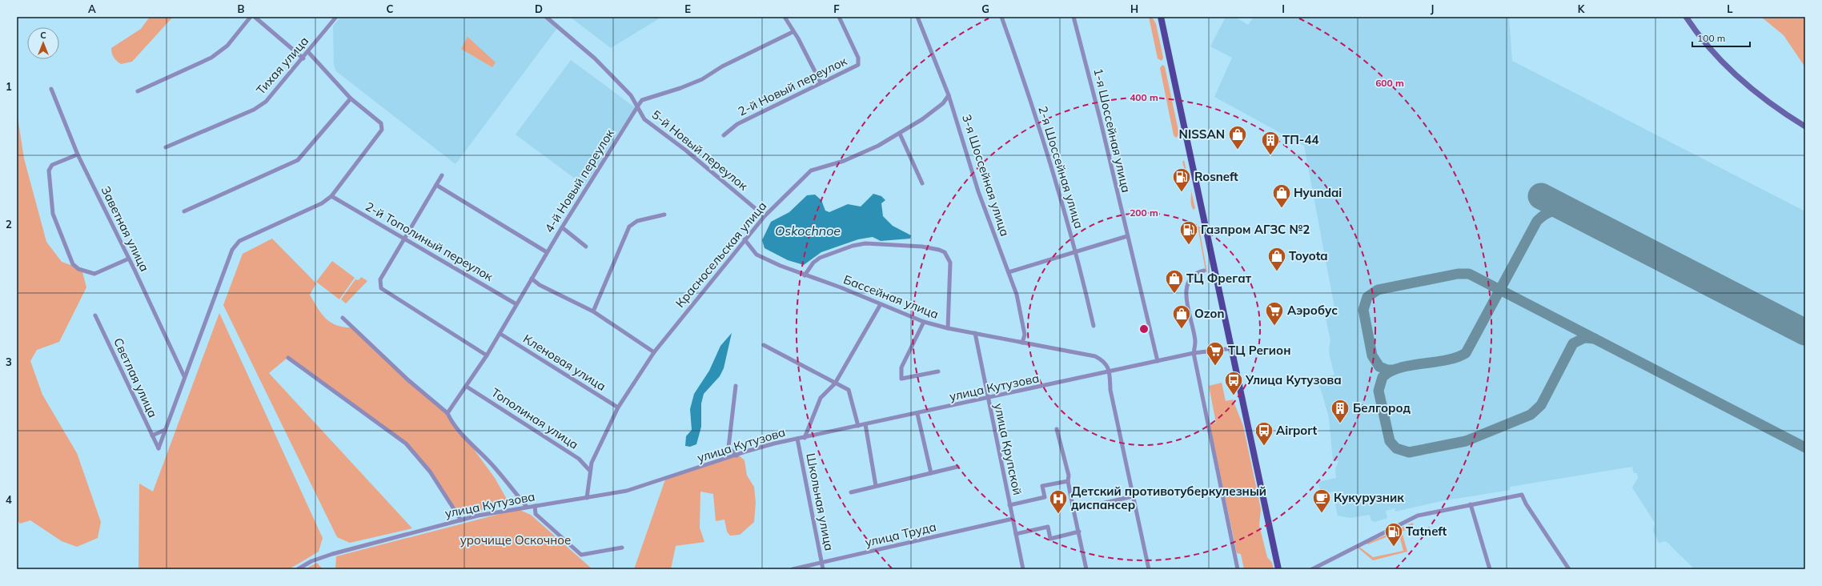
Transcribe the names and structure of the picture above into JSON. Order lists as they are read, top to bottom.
{
  "streets": {
    "street": [
      "Тихая улица",
      "2-й Новый переулок",
      "1-я Шоссейная улица",
      "5-й Новый переулок",
      "2-я Шоссейная улица",
      "3-я Шоссейная улица",
      "4-й Новый переулок",
      "Заветная улица",
      "2-й Тополиный переулок",
      "Красносельская улица",
      "Бассейная улица",
      "Кленовая улица",
      "Светлая улица",
      "улица Кутузова",
      "Тополиная улица",
      "улица Крупской",
      "Школьная улица",
      "улица Труда"
    ]
  },
  "crossings": [
    ["1-я Шоссейная улица", "улица Кутузова"],
    ["5-й Новый переулок", "4-й Новый переулок"],
    ["5-й Новый переулок", "Красносельская улица"],
    ["3-я Шоссейная улица", "Красносельская улица"],
    ["3-я Шоссейная улица", "Бассейная улица"],
    ["4-й Новый переулок", "2-й Тополиный переулок"],
    ["4-й Новый переулок", "Кленовая улица"],
    ["4-й Новый переулок", "Тополиная улица"],
    ["Красносельская улица", "Бассейная улица"],
    ["Красносельская улица", "Кленовая улица"],
    ["Красносельская улица", "улица Кутузова"],
    ["Красносельская улица", "Тополиная улица"],
    ["Бассейная улица", "улица Кутузова"],
    ["Бассейная улица", "улица Крупской"],
    ["улица Кутузова", "улица Крупской"],
    ["улица Кутузова", "Школьная улица"],
    ["улица Крупской", "улица Труда"],
    ["Школьная улица", "улица Труда"]
  ],
  "water": ["Oskochnoe"],
  "parks": ["урочище Оскочное"],
  "places": {
    "shop": [
      "NISSAN",
      "Hyundai",
      "Toyota",
      "ТЦ Фрегат",
      "Ozon"
    ],
    "building": ["ТП-44", "Белгород"],
    "fuel station": ["Rosneft", "Газпром АГЗС №2", "Tatneft"],
    "supermarket": ["Аэробус", "ТЦ Регион"],
    "bus stop": ["Улица Кутузова", "Airport"],
    "cafe": ["Кукурузник"],
    "hospital": ["Детский противотуберкулезный диспансер"]
  },
  "scale_bar": "100 m",
  "north": "top",
  "grid": {
    "columns": [
      "A",
      "B",
      "C",
      "D",
      "E",
      "F",
      "G",
      "H",
      "I",
      "J",
      "K",
      "L"
    ],
    "rows": [
      "1",
      "2",
      "3",
      "4"
    ]
  },
  "rings": ["600 m", "400 m", "200 m"]
}
